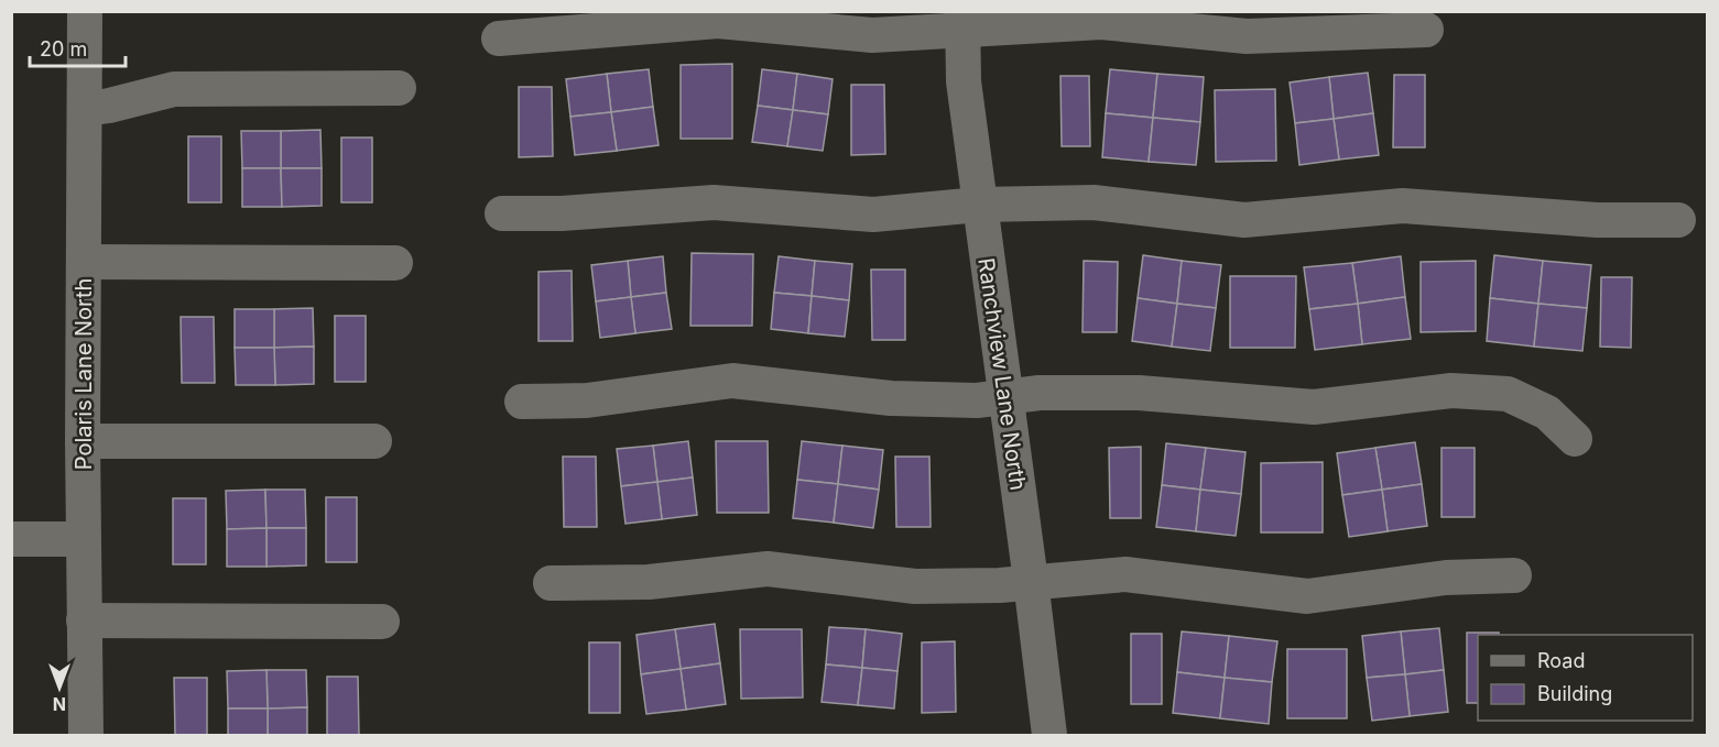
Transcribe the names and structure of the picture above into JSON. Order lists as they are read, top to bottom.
{
  "streets": {
    "street": ["Polaris Lane North", "Ranchview Lane North"]
  },
  "legend": ["Road", "Building"],
  "scale_bar": "20 m",
  "north": "bottom"
}
